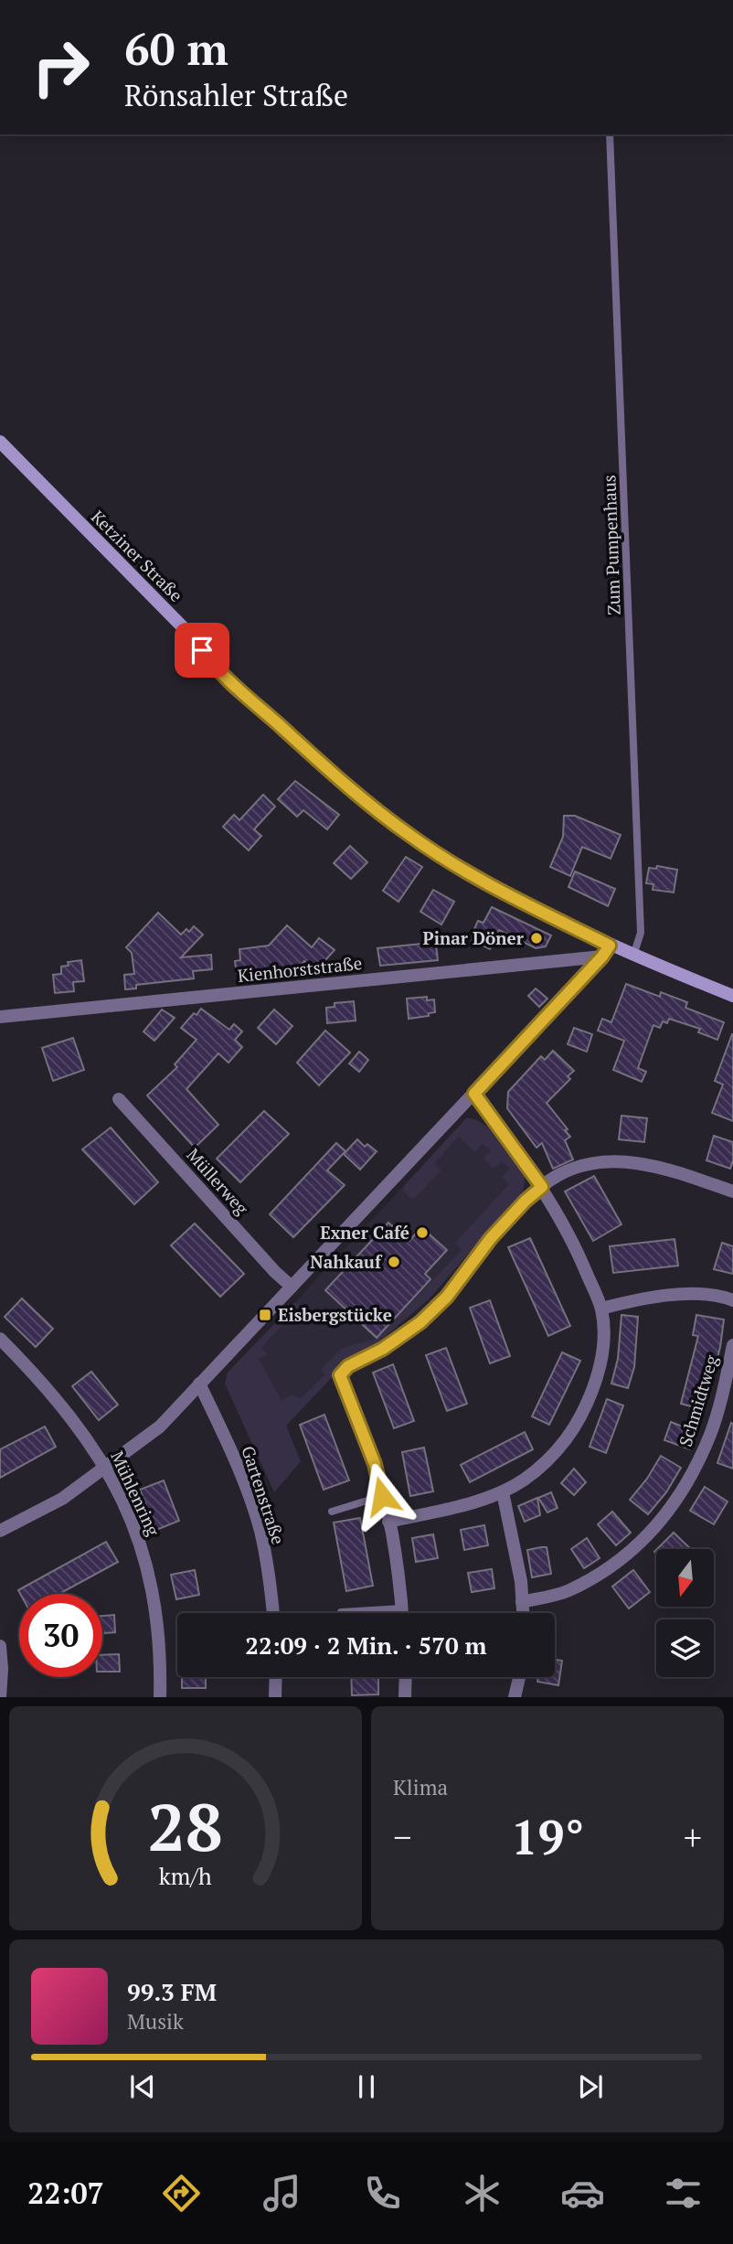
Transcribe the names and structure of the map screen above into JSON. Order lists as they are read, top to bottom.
{
  "streets": {
    "street": [
      "Ketziner Straße",
      "Kienhorststraße",
      "Müllerweg",
      "Schmidtweg",
      "Mühlenring",
      "Gartenstraße"
    ],
    "lane": ["Zum Pumpenhaus"]
  },
  "crossings": [
    ["Zum Pumpenhaus", "Ketziner Straße"],
    ["Ketziner Straße", "Kienhorststraße"]
  ],
  "places": {
    "other": ["Pinar Döner", "Exner Café", "Nahkauf"],
    "transit": ["Eisbergstücke"]
  },
  "north": "bottom",
  "page": {
    "turn": ["60 m", "Rönsahler Straße"],
    "limit": "30",
    "trip": "22:09 · 2 Min. · 570 m",
    "tile": "Klima",
    "heat": ["−", "19°", "+"],
    "song": ["99.3 FM", "Musik"],
    "tabs": "22:07",
    "gauge": ["28", "km/h"]
  }
}
